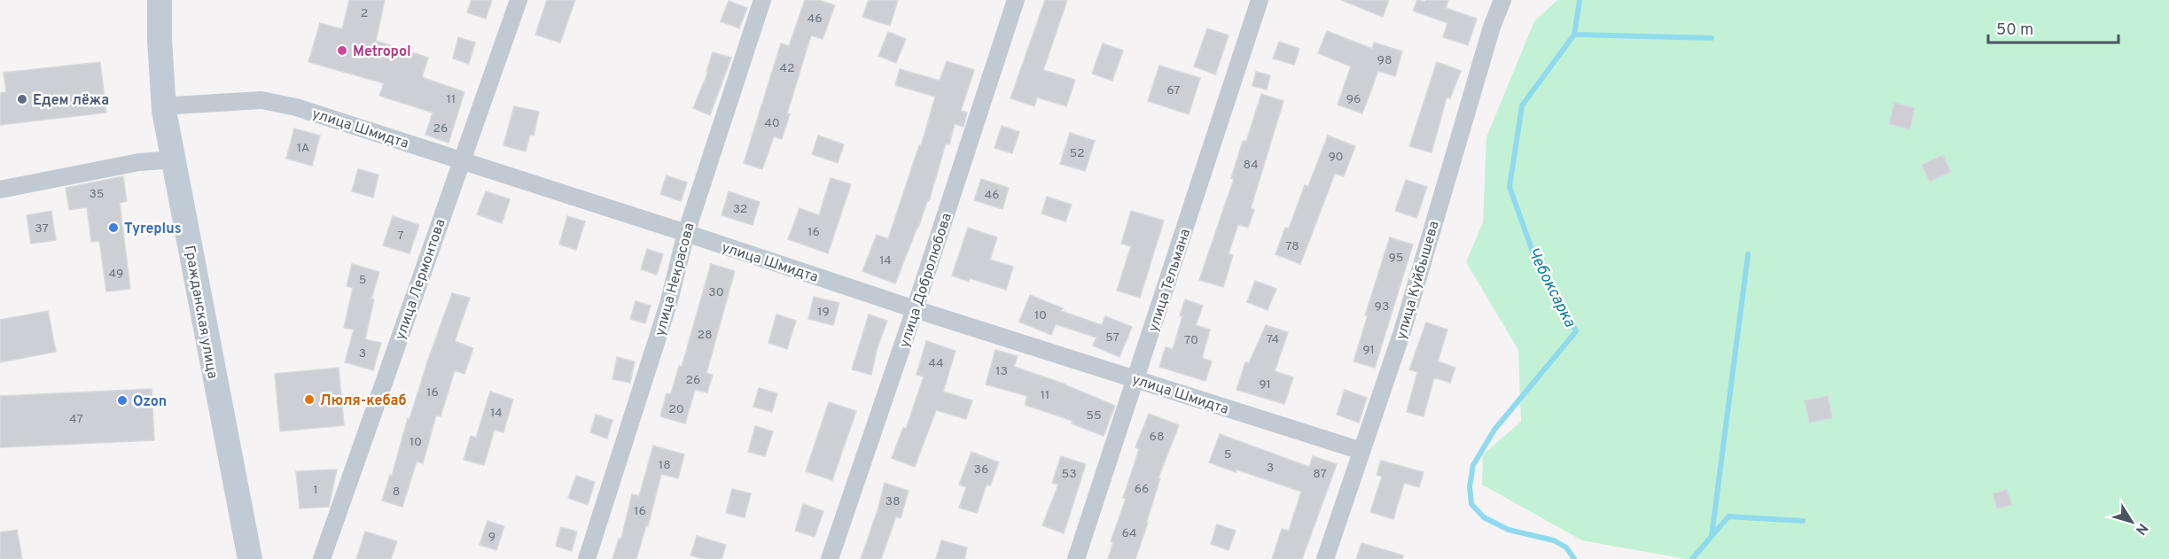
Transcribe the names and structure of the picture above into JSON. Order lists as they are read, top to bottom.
{
  "streets": {
    "main road": ["Гражданская улица"],
    "street": [
      "улица Шмидта",
      "улица Лермонтова",
      "улица Некрасова",
      "улица Добролюбова",
      "улица Тельмана",
      "улица Куйбышева"
    ]
  },
  "crossings": [
    ["улица Шмидта", "улица Лермонтова"],
    ["улица Шмидта", "улица Некрасова"],
    ["улица Шмидта", "улица Добролюбова"],
    ["улица Шмидта", "улица Тельмана"],
    ["улица Шмидта", "улица Куйбышева"]
  ],
  "water": ["Чебоксарка"],
  "places": [
    "Metropol",
    "Едем лёжа",
    "Tyreplus",
    "Люля-кебаб",
    "Ozon"
  ],
  "house_numbers": [
    "2",
    "46",
    "98",
    "42",
    "67",
    "11",
    "96",
    "40",
    "26",
    "1А",
    "52",
    "90",
    "84",
    "35",
    "46",
    "32",
    "37",
    "16",
    "7",
    "78",
    "95",
    "14",
    "49",
    "5",
    "30",
    "93",
    "19",
    "10",
    "28",
    "57",
    "74",
    "70",
    "91",
    "3",
    "44",
    "13",
    "26",
    "91",
    "16",
    "11",
    "20",
    "14",
    "55",
    "47",
    "68",
    "10",
    "5",
    "18",
    "3",
    "36",
    "53",
    "87",
    "66",
    "1",
    "8",
    "38",
    "16",
    "64",
    "9"
  ],
  "scale_bar": "50 m",
  "north": "bottom right"
}
